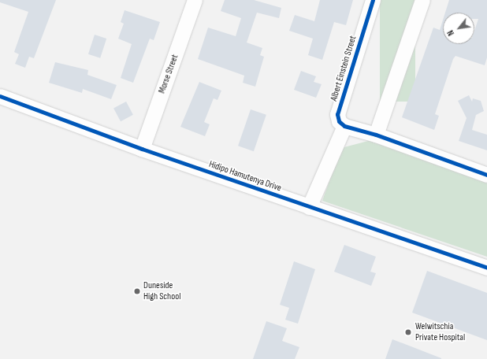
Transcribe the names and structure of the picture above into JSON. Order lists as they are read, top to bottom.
{
  "streets": {
    "street": ["Albert Einstein Street", "Morse Street", "Hidipo Hamutenya Drive"]
  },
  "crossings": [
    ["Morse Street", "Hidipo Hamutenya Drive"]
  ],
  "places": ["Duneside High School", "Welwitschia Private Hospital"],
  "north": "bottom left"
}
